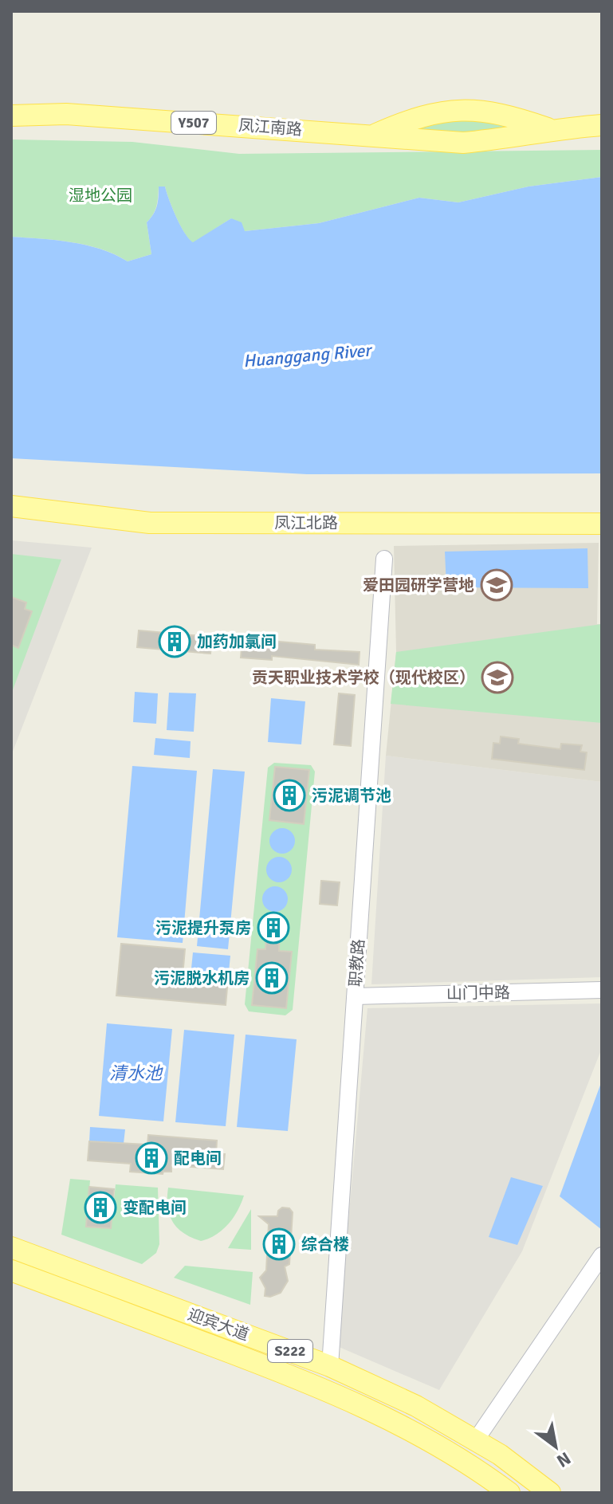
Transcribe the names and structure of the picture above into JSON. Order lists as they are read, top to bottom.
{
  "streets": {
    "main road": [
      "Y507",
      "凤江南路",
      "凤江北路",
      "迎宾大道",
      "S222"
    ],
    "street": ["职教路", "山门中路"]
  },
  "crossings": [
    ["职教路", "山门中路"],
    ["职教路", "迎宾大道"]
  ],
  "water": ["Huanggang River", "清水池"],
  "parks": ["湿地公园"],
  "places": {
    "school or university": ["爱田园研学营地", "贡天职业技术学校（现代校区）"],
    "building": [
      "加药加氯间",
      "污泥调节池",
      "污泥提升泵房",
      "污泥脱水机房",
      "配电间",
      "变配电间",
      "综合楼"
    ]
  },
  "north": "bottom right"
}
